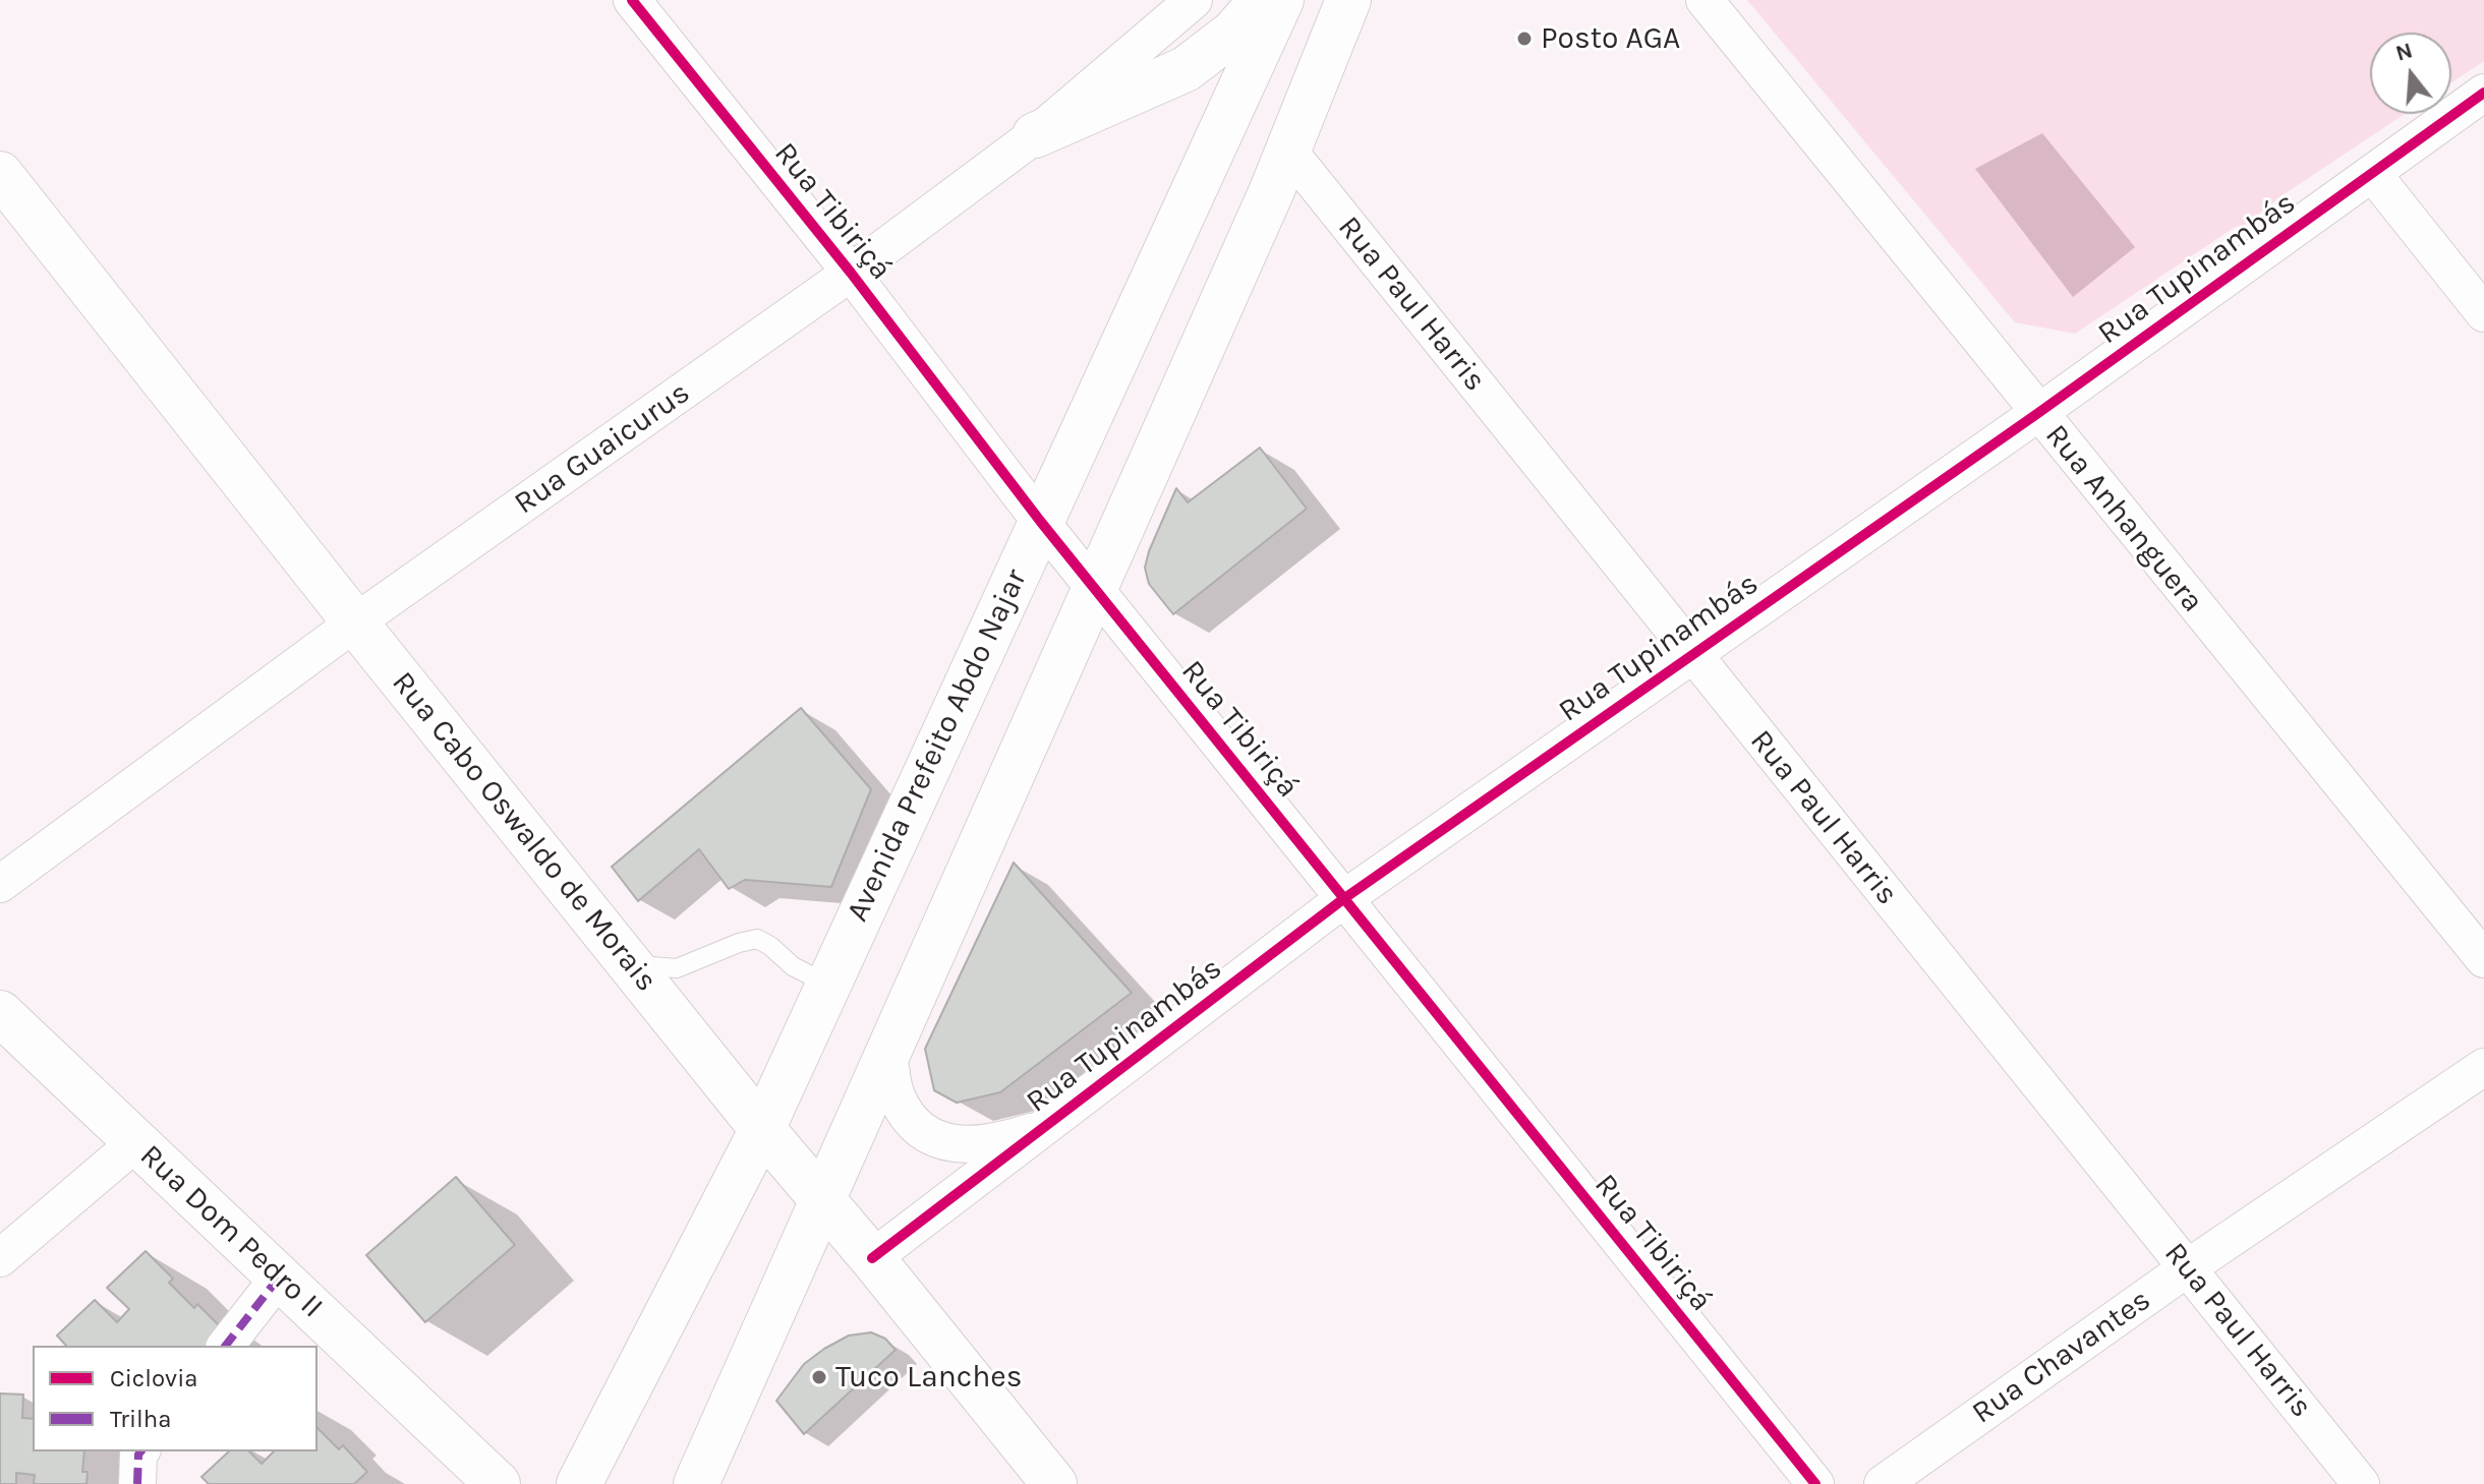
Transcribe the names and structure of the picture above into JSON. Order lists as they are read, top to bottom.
{
  "streets": {
    "main road": ["Avenida Prefeito Abdo Najar", "Rua Cabo Oswaldo de Morais", "Rua Dom Pedro II"],
    "street": [
      "Rua Tibiriçá",
      "Rua Tupinambás",
      "Rua Paul Harris",
      "Rua Guaicurus",
      "Rua Anhanguera",
      "Rua Chavantes"
    ]
  },
  "crossings": [
    ["Rua Tibiriçá", "Rua Tupinambás"],
    ["Rua Tibiriçá", "Rua Guaicurus"],
    ["Rua Tibiriçá", "Avenida Prefeito Abdo Najar"],
    ["Rua Tupinambás", "Rua Paul Harris"],
    ["Rua Tupinambás", "Rua Anhanguera"],
    ["Rua Tupinambás", "Rua Cabo Oswaldo de Morais"],
    ["Rua Paul Harris", "Rua Chavantes"],
    ["Rua Guaicurus", "Rua Cabo Oswaldo de Morais"],
    ["Avenida Prefeito Abdo Najar", "Rua Cabo Oswaldo de Morais"]
  ],
  "places": ["Posto AGA", "Tuco Lanches"],
  "legend": ["Ciclovia", "Trilha"],
  "north": "top"
}
